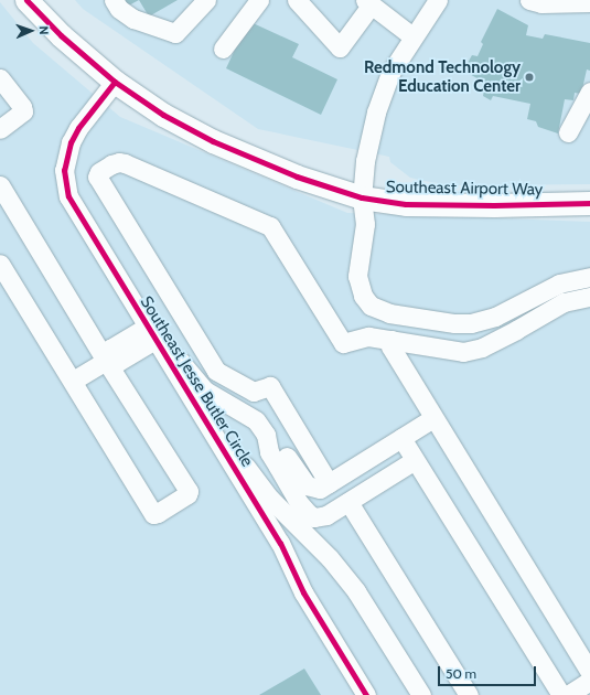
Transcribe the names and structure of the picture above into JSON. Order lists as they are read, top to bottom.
{
  "streets": {
    "main road": ["Southeast Airport Way"],
    "street": ["Southeast Jesse Butler Circle"]
  },
  "crossings": [
    ["Southeast Airport Way", "Southeast Jesse Butler Circle"]
  ],
  "places": ["Redmond Technology Education Center"],
  "scale_bar": "50 m",
  "north": "right"
}
